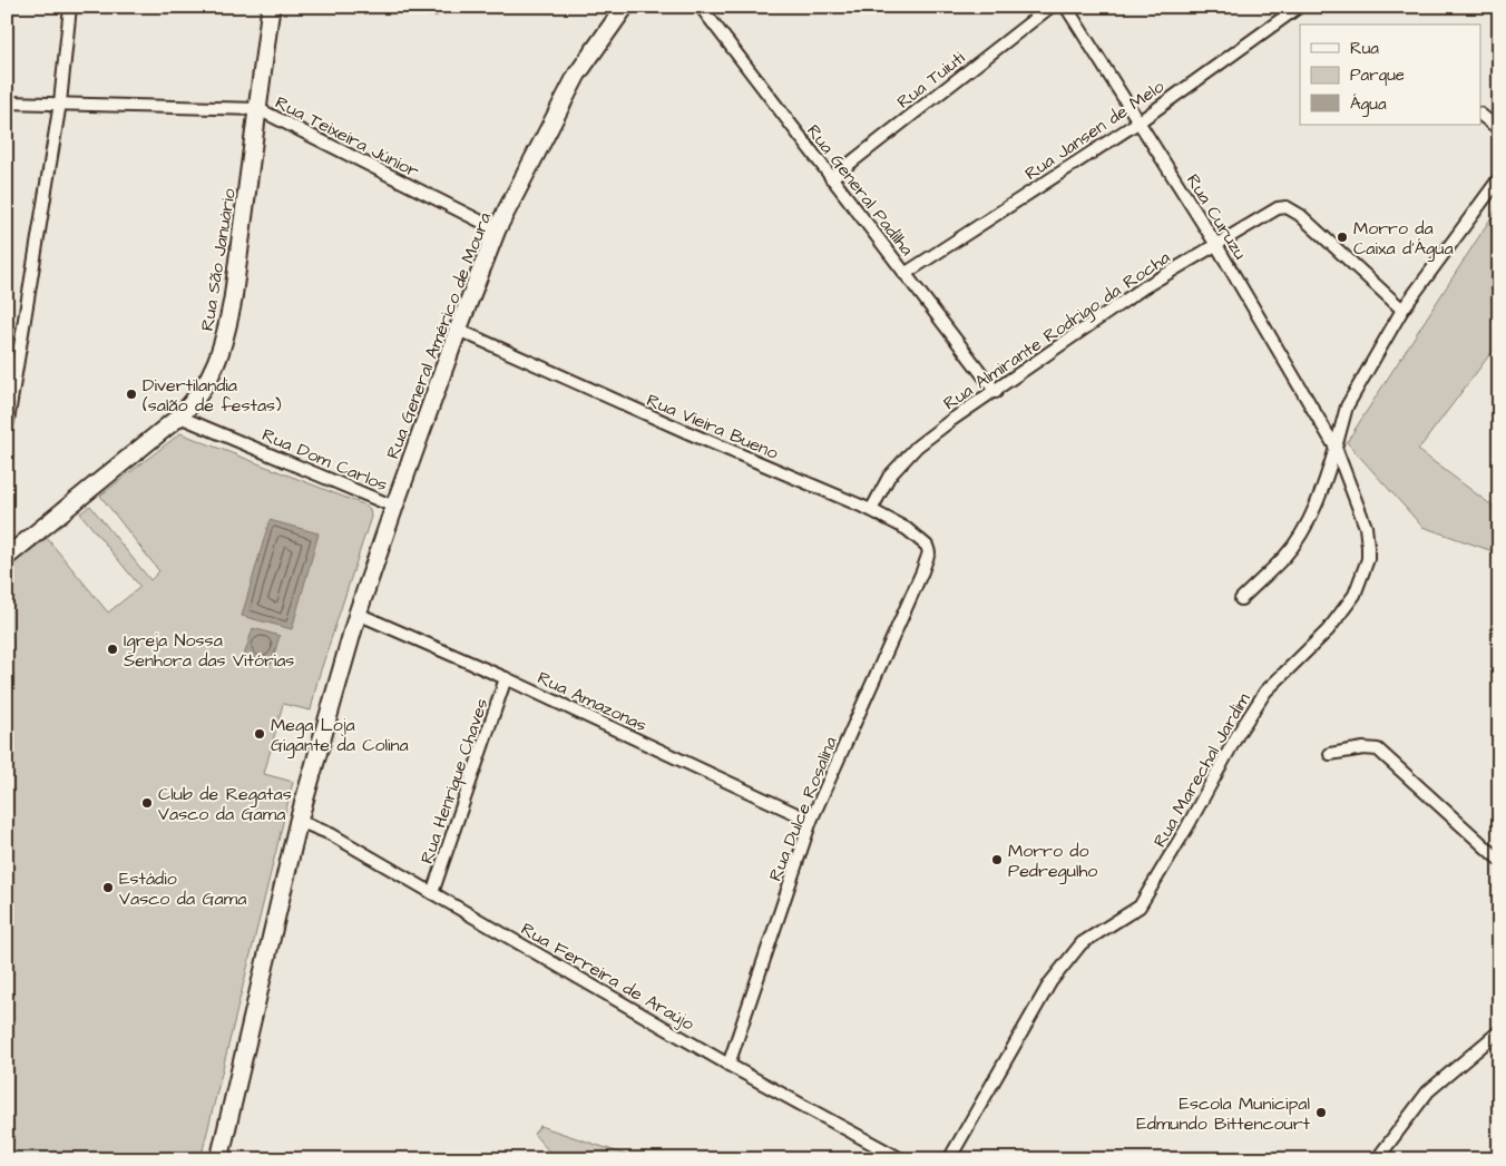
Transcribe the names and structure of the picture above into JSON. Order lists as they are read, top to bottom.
{
  "streets": {
    "street": [
      "Rua Tuiuti",
      "Rua Jansen de Melo",
      "Rua Teixeira Júnior",
      "Rua General Padilha",
      "Rua Curuzu",
      "Rua São Januário",
      "Rua Almirante Rodrigo da Rocha",
      "Rua General Américo de Moura",
      "Rua Vieira Bueno",
      "Rua Dom Carlos",
      "Rua Amazonas",
      "Rua Marechal Jardim",
      "Rua Henrique Chaves",
      "Rua Dulce Rosalina",
      "Rua Ferreira de Araújo"
    ]
  },
  "crossings": [
    ["Rua Tuiuti", "Rua General Padilha"],
    ["Rua Jansen de Melo", "Rua General Padilha"],
    ["Rua Jansen de Melo", "Rua Curuzu"],
    ["Rua Teixeira Júnior", "Rua São Januário"],
    ["Rua Teixeira Júnior", "Rua General Américo de Moura"],
    ["Rua General Padilha", "Rua Almirante Rodrigo da Rocha"],
    ["Rua Curuzu", "Rua Almirante Rodrigo da Rocha"],
    ["Rua Curuzu", "Rua Marechal Jardim"],
    ["Rua São Januário", "Rua Dom Carlos"],
    ["Rua Almirante Rodrigo da Rocha", "Rua Vieira Bueno"],
    ["Rua General Américo de Moura", "Rua Vieira Bueno"],
    ["Rua General Américo de Moura", "Rua Dom Carlos"],
    ["Rua General Américo de Moura", "Rua Amazonas"],
    ["Rua General Américo de Moura", "Rua Ferreira de Araújo"],
    ["Rua Vieira Bueno", "Rua Dulce Rosalina"],
    ["Rua Amazonas", "Rua Henrique Chaves"],
    ["Rua Amazonas", "Rua Dulce Rosalina"],
    ["Rua Henrique Chaves", "Rua Ferreira de Araújo"],
    ["Rua Dulce Rosalina", "Rua Ferreira de Araújo"]
  ],
  "places": [
    "Morro da Caixa d'Água",
    "Divertilandia (salão de festas)",
    "Igreja Nossa Senhora das Vitórias",
    "Mega Loja Gigante da Colina",
    "Club de Regatas Vasco da Gama",
    "Morro do Pedregulho",
    "Estádio Vasco da Gama",
    "Escola Municipal Edmundo Bittencourt"
  ],
  "legend": ["Rua", "Parque", "Água"]
}
